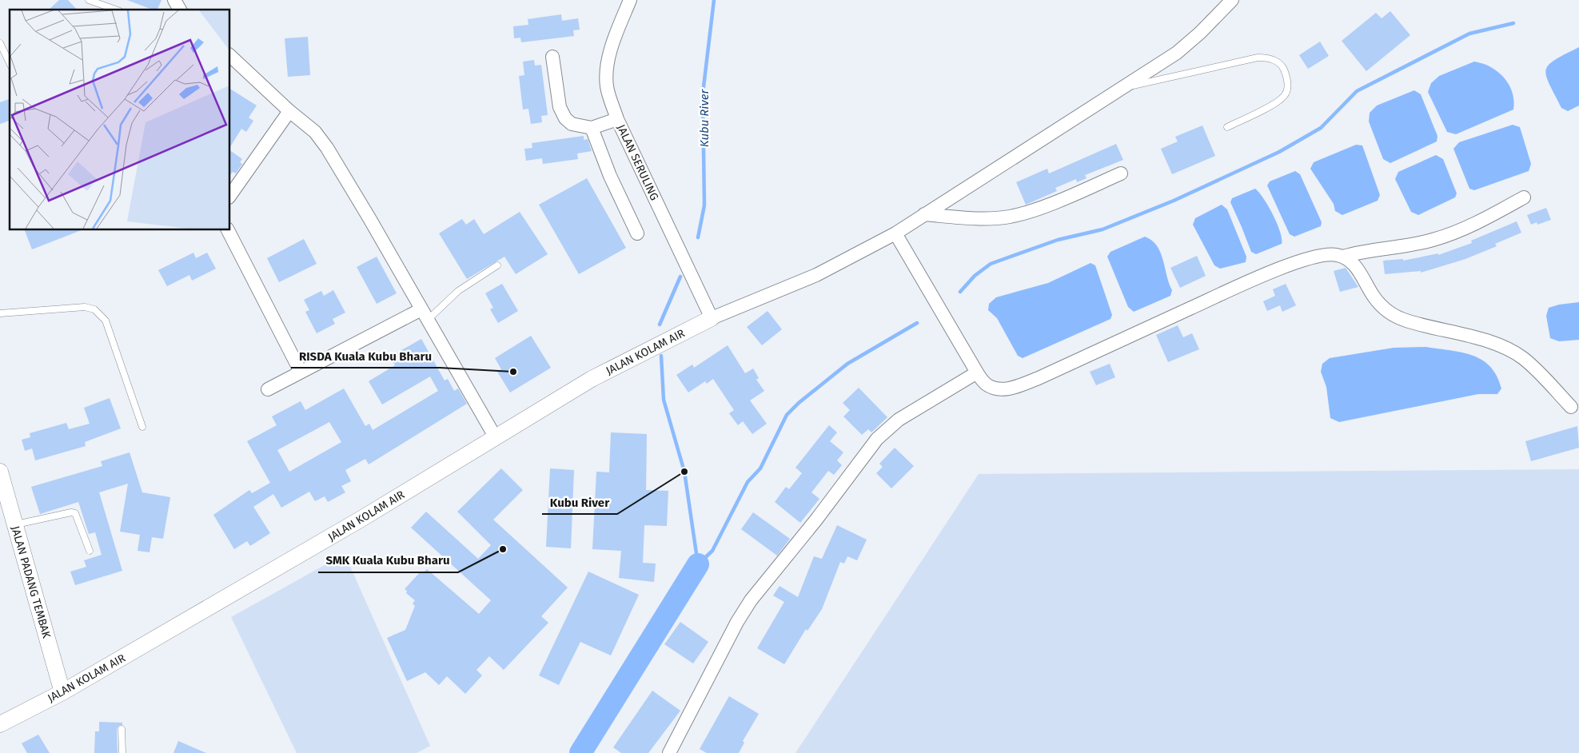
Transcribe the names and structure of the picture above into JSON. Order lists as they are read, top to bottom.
{
  "streets": {
    "street": ["JALAN SERULING", "JALAN KOLAM AIR", "JALAN PADANG TEMBAK"]
  },
  "crossings": [
    ["JALAN SERULING", "JALAN KOLAM AIR"],
    ["JALAN KOLAM AIR", "JALAN PADANG TEMBAK"]
  ],
  "water": ["Kubu River"],
  "places": ["RISDA Kuala Kubu Bharu", "Kubu River", "SMK Kuala Kubu Bharu"]
}
